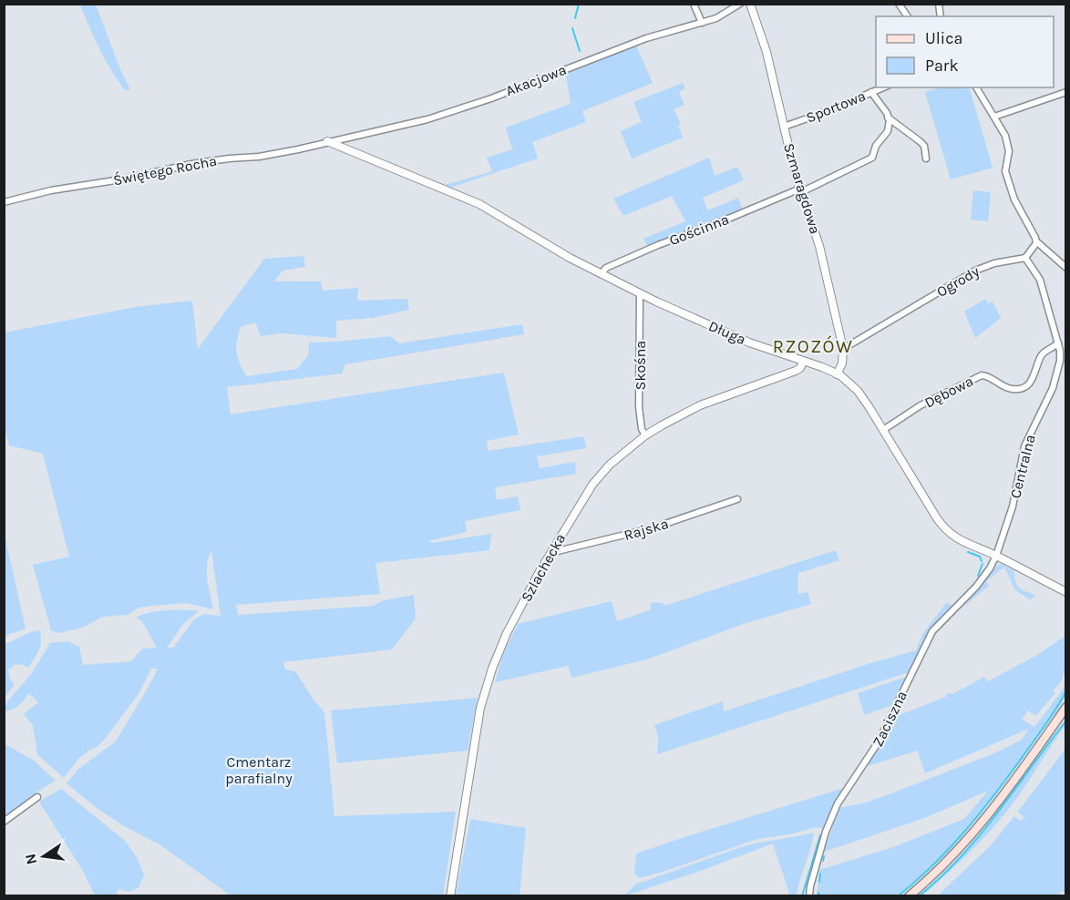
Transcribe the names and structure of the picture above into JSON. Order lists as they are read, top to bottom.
{
  "streets": {
    "street": [
      "Akacjowa",
      "Sportowa",
      "Świętego Rocha",
      "Szmaragdowa",
      "Gościnna",
      "Ogrody",
      "Długa",
      "Skośna",
      "Dębowa",
      "Centralna",
      "Rajska",
      "Szlachecka",
      "Zaciszna"
    ]
  },
  "crossings": [
    ["Akacjowa", "Świętego Rocha"],
    ["Akacjowa", "Długa"],
    ["Sportowa", "Szmaragdowa"],
    ["Świętego Rocha", "Długa"],
    ["Szmaragdowa", "Gościnna"],
    ["Szmaragdowa", "Ogrody"],
    ["Szmaragdowa", "Długa"],
    ["Gościnna", "Długa"],
    ["Ogrody", "Centralna"],
    ["Długa", "Skośna"],
    ["Długa", "Dębowa"],
    ["Długa", "Centralna"],
    ["Długa", "Szlachecka"],
    ["Długa", "Zaciszna"],
    ["Skośna", "Szlachecka"],
    ["Dębowa", "Centralna"],
    ["Centralna", "Zaciszna"],
    ["Rajska", "Szlachecka"]
  ],
  "districts": ["RZOZÓW"],
  "parks": ["Cmentarz parafialny"],
  "legend": ["Ulica", "Park"],
  "north": "left"
}
